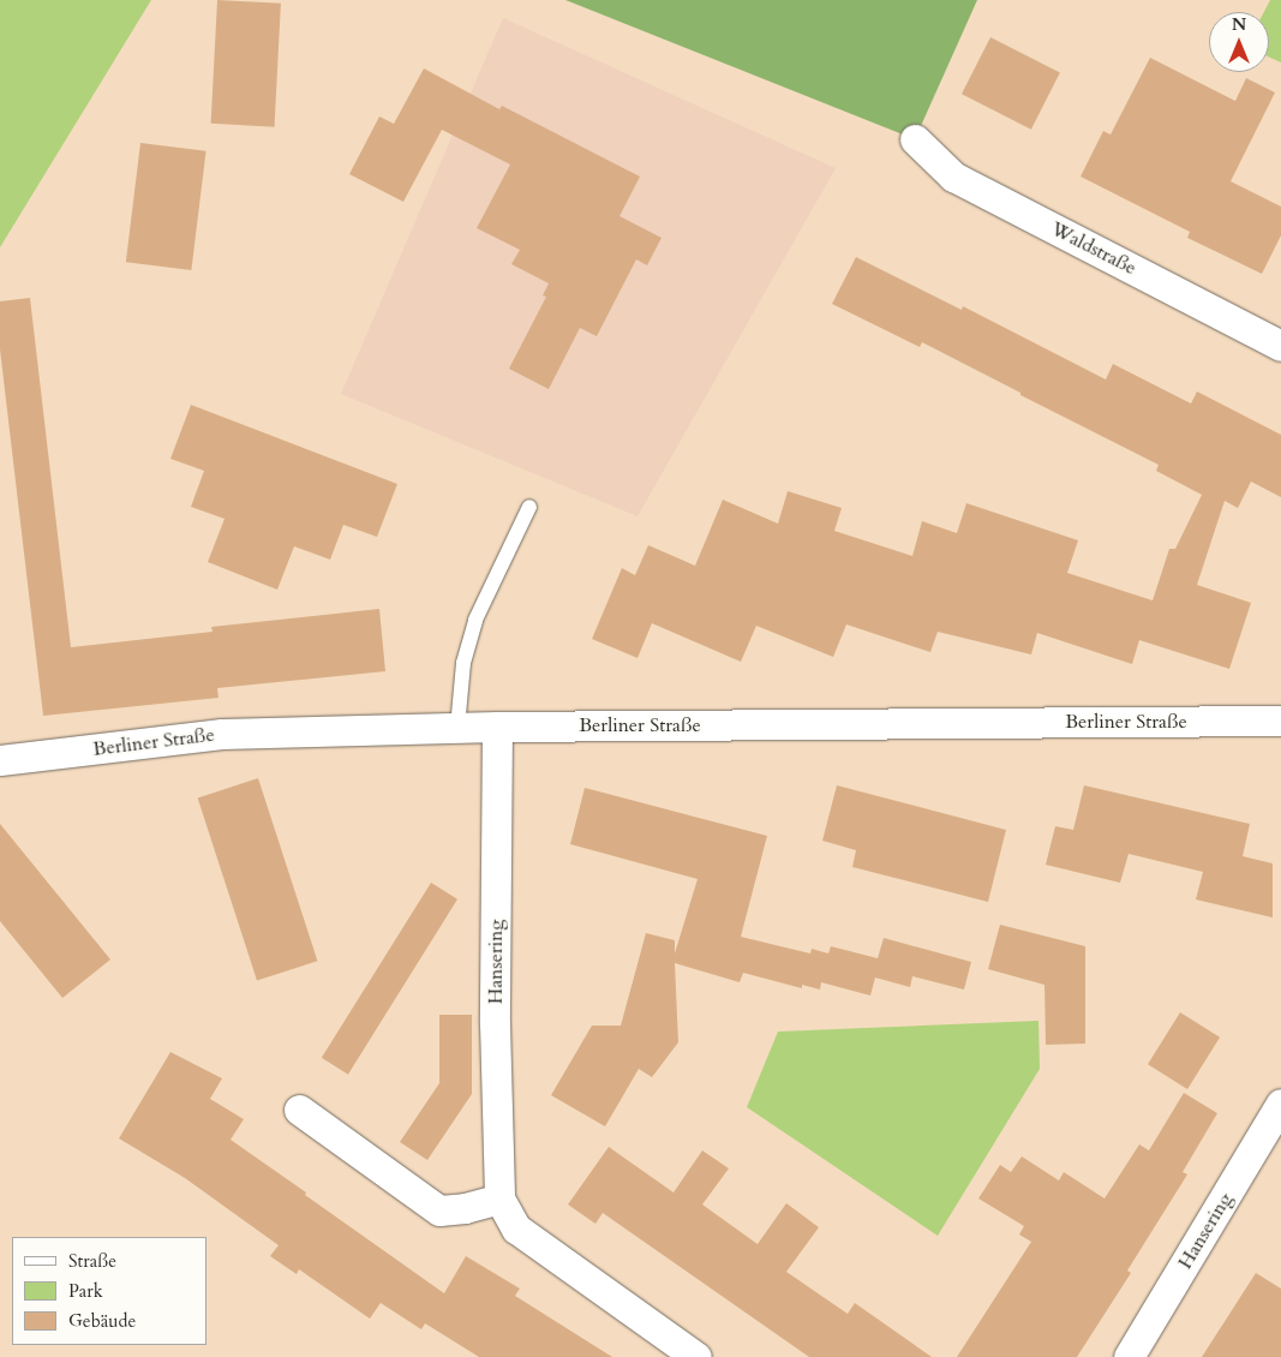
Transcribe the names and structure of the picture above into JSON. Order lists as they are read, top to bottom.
{
  "streets": {
    "street": ["Waldstraße", "Berliner Straße", "Hansering"]
  },
  "crossings": [
    ["Berliner Straße", "Hansering"]
  ],
  "legend": ["Straße", "Park", "Gebäude"],
  "north": "top"
}
